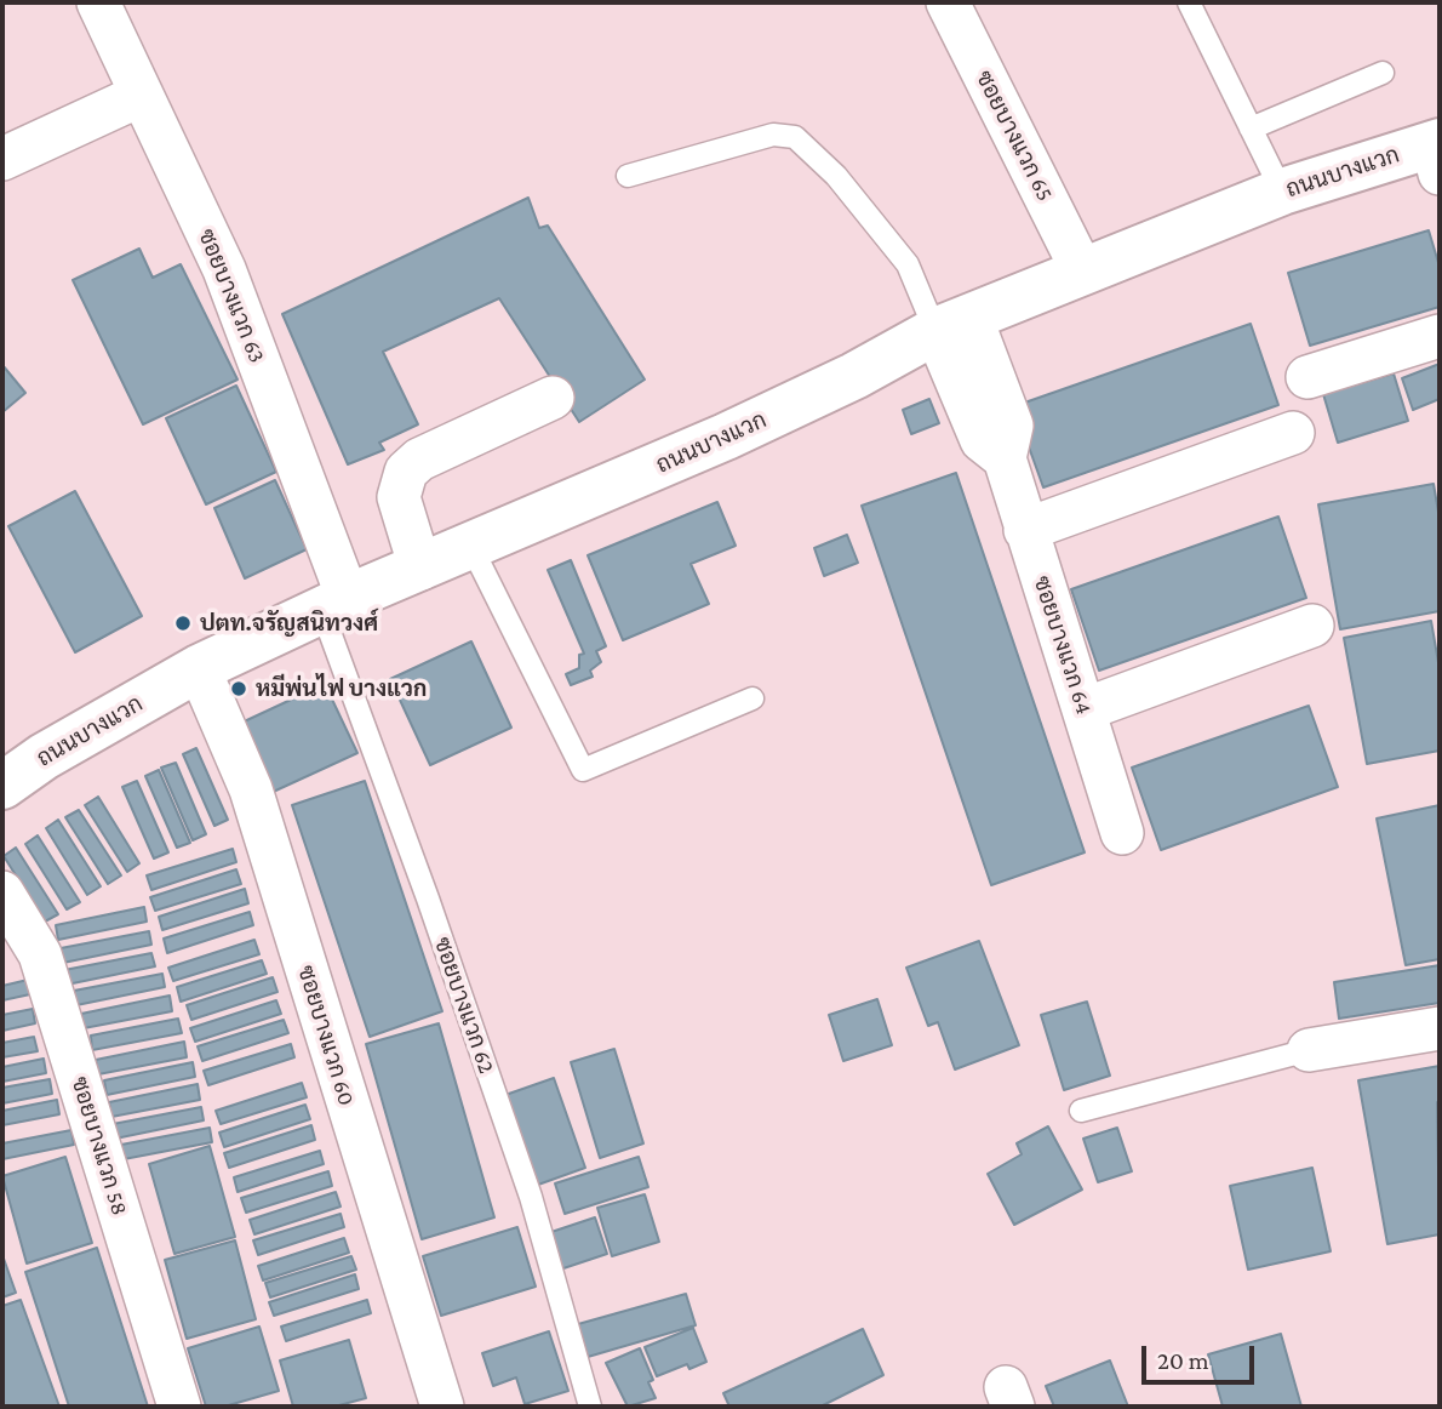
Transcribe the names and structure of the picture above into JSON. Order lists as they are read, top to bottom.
{
  "streets": {
    "main road": ["ถนนบางแวก"],
    "street": [
      "ซอยบางแวก 65",
      "ซอยบางแวก 63",
      "ซอยบางแวก 64",
      "ซอยบางแวก 60",
      "ซอยบางแวก 58"
    ],
    "lane": ["ซอยบางแวก 62"]
  },
  "crossings": [
    ["ซอยบางแวก 65", "ถนนบางแวก"],
    ["ถนนบางแวก", "ซอยบางแวก 63"],
    ["ถนนบางแวก", "ซอยบางแวก 64"],
    ["ถนนบางแวก", "ซอยบางแวก 62"],
    ["ถนนบางแวก", "ซอยบางแวก 60"],
    ["ซอยบางแวก 63", "ซอยบางแวก 62"]
  ],
  "places": ["ปตท.จรัญสนิทวงศ์", "หมีพ่นไฟ บางแวก"],
  "scale_bar": "20 m"
}
